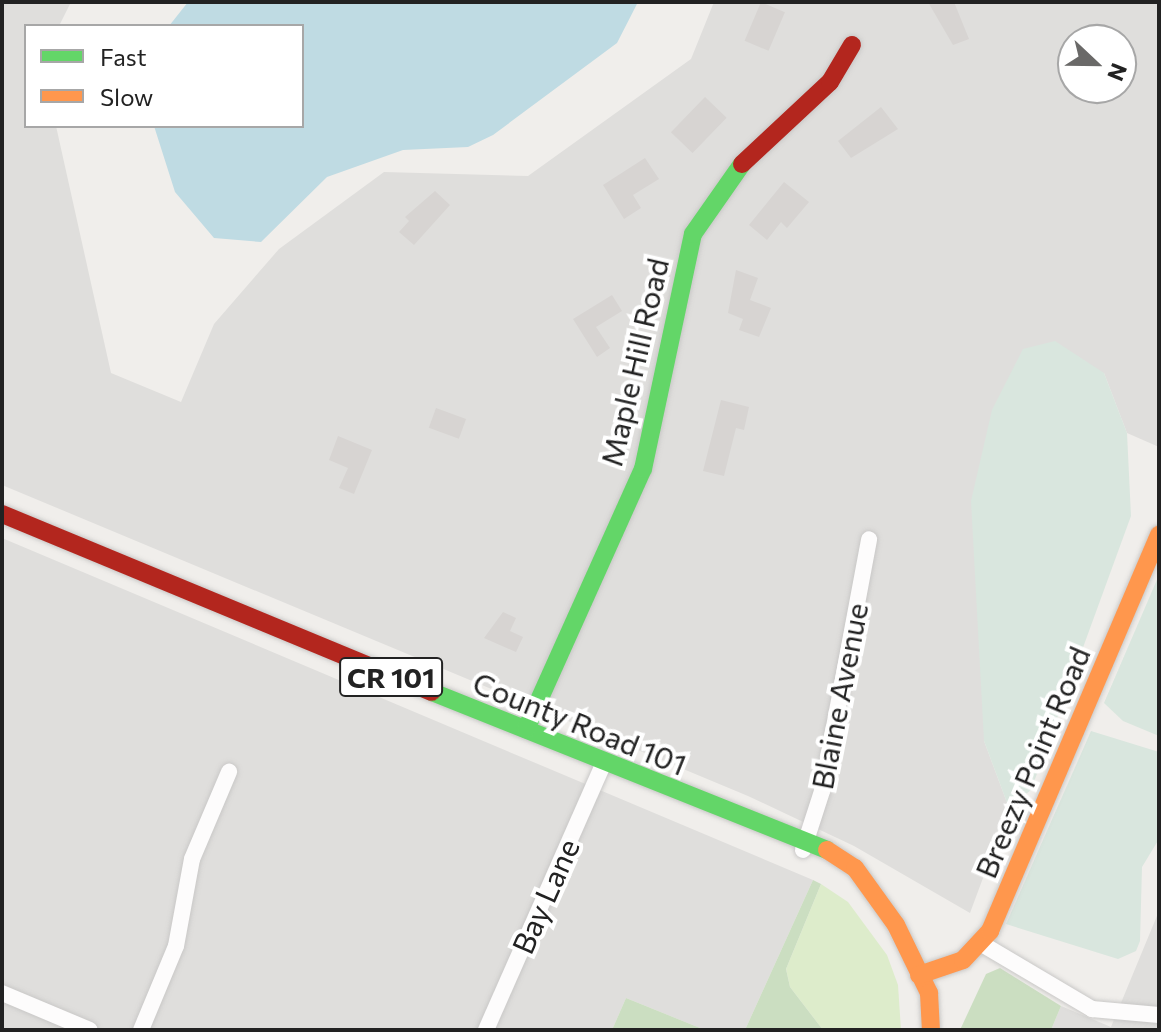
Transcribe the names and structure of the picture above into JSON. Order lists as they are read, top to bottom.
{
  "streets": {
    "street": [
      "Maple Hill Road",
      "CR 101",
      "Blaine Avenue",
      "County Road 101",
      "Breezy Point Road",
      "Bay Lane"
    ]
  },
  "crossings": [
    ["Maple Hill Road", "County Road 101"],
    ["Blaine Avenue", "County Road 101"],
    ["County Road 101", "Bay Lane"]
  ],
  "legend": ["Fast", "Slow"],
  "north": "right"
}
